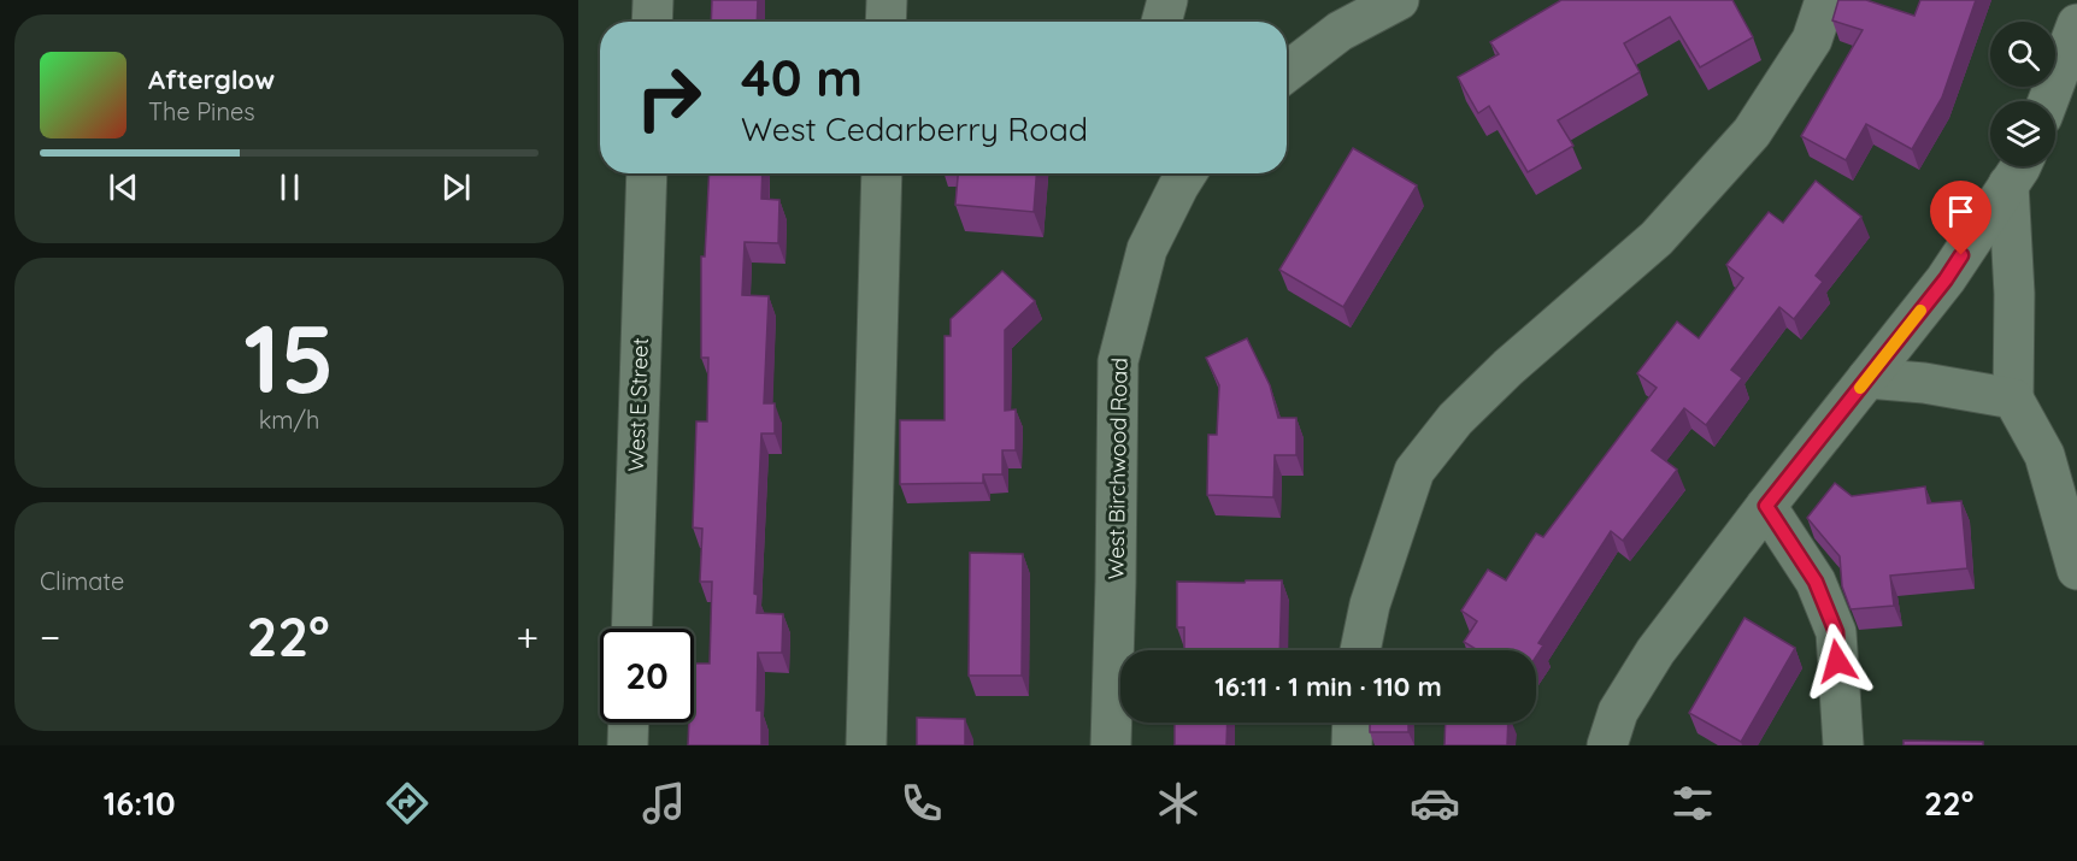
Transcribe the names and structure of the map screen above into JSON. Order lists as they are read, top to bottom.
{
  "streets": {
    "street": ["West E Street", "West Birchwood Road"]
  },
  "page": {
    "turn": ["40 m", "West Cedarberry Road"],
    "song": ["Afterglow", "The Pines"],
    "tile": [
      ["15", "km/h"],
      "Climate"
    ],
    "heat": ["−", "22°", "+"],
    "limit": "20",
    "trip": "16:11 · 1 min · 110 m",
    "tabs": ["16:10", "22°"]
  }
}
